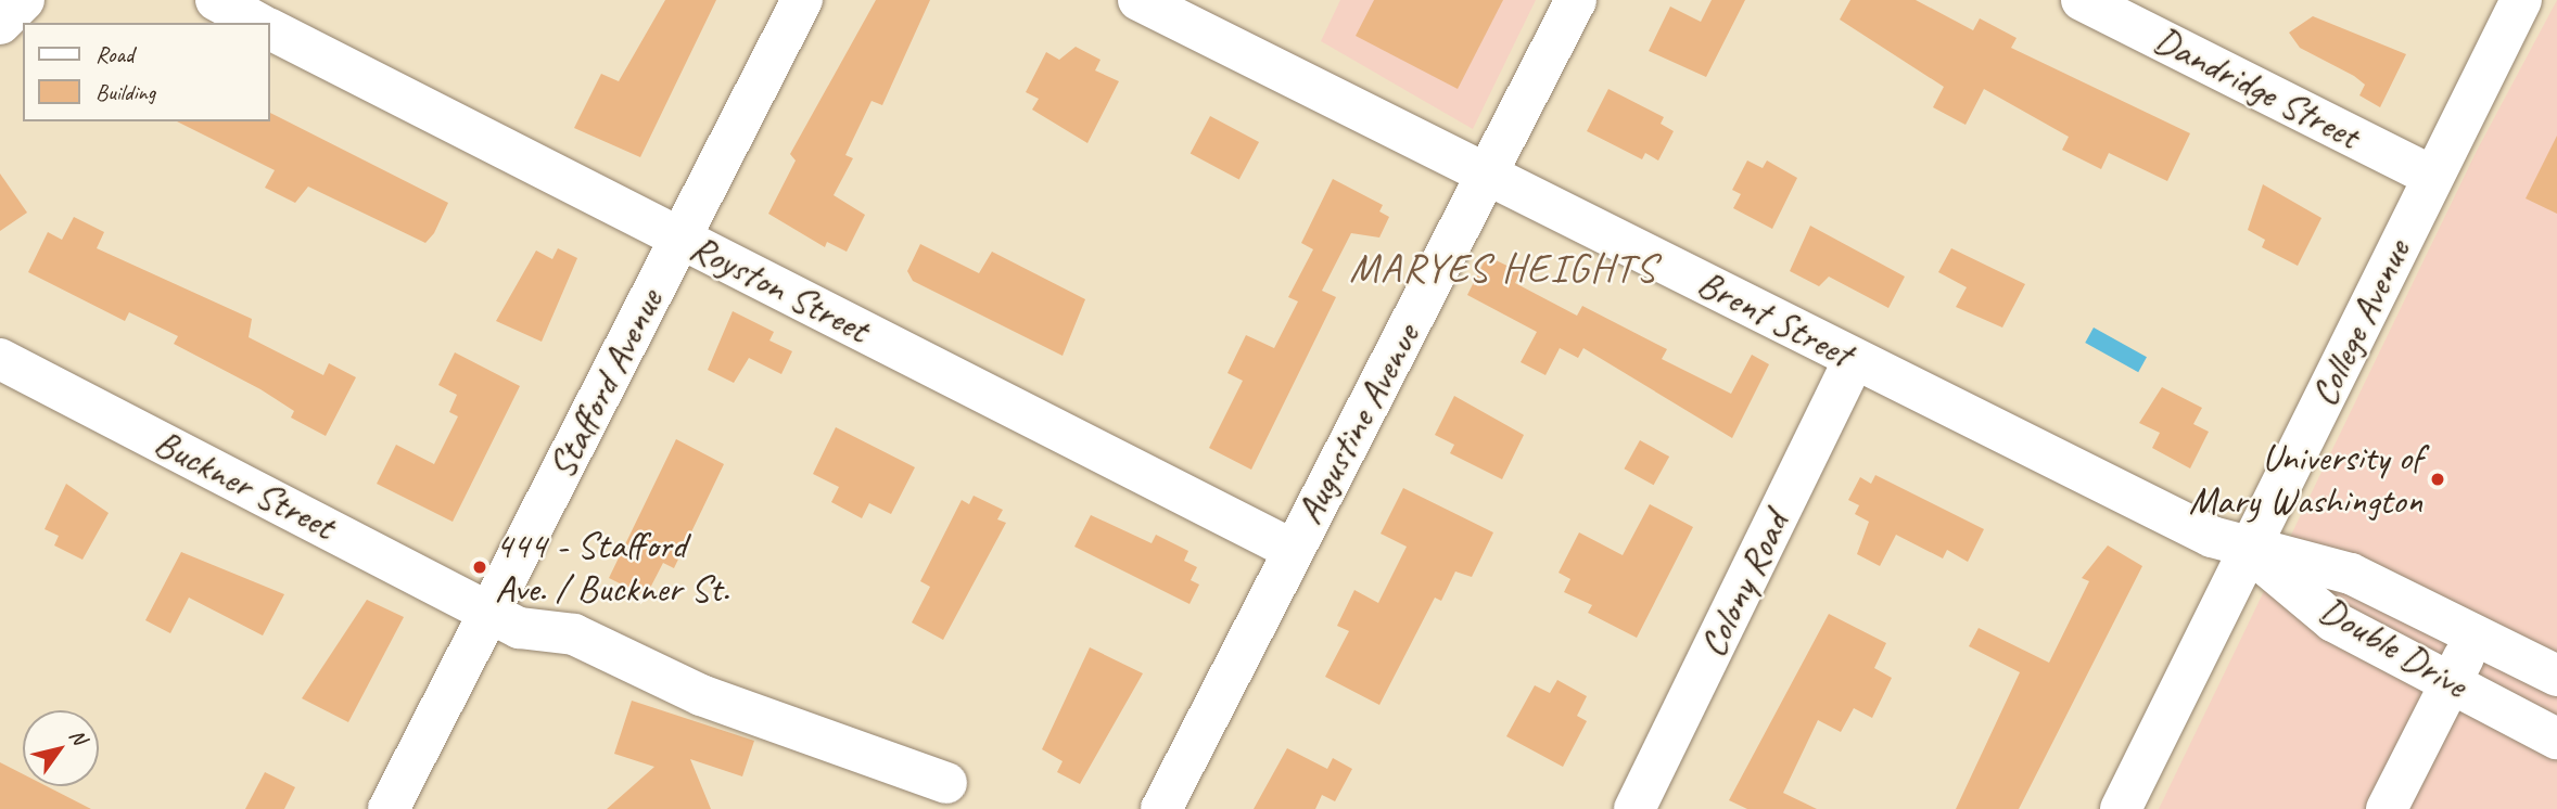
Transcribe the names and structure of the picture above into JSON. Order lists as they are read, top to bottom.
{
  "streets": {
    "street": [
      "Dandridge Street",
      "Royston Street",
      "Brent Street",
      "College Avenue",
      "Stafford Avenue",
      "Augustine Avenue",
      "Buckner Street",
      "Colony Road",
      "Double Drive"
    ]
  },
  "crossings": [
    ["Dandridge Street", "College Avenue"],
    ["Royston Street", "Stafford Avenue"],
    ["Royston Street", "Augustine Avenue"],
    ["Brent Street", "College Avenue"],
    ["Brent Street", "Augustine Avenue"],
    ["Brent Street", "Colony Road"],
    ["Brent Street", "Double Drive"],
    ["College Avenue", "Double Drive"],
    ["Stafford Avenue", "Buckner Street"]
  ],
  "districts": ["MARYES HEIGHTS"],
  "places": ["University of Mary Washington", "444 - Stafford Ave. / Buckner St."],
  "legend": ["Road", "Building"],
  "north": "top right"
}
